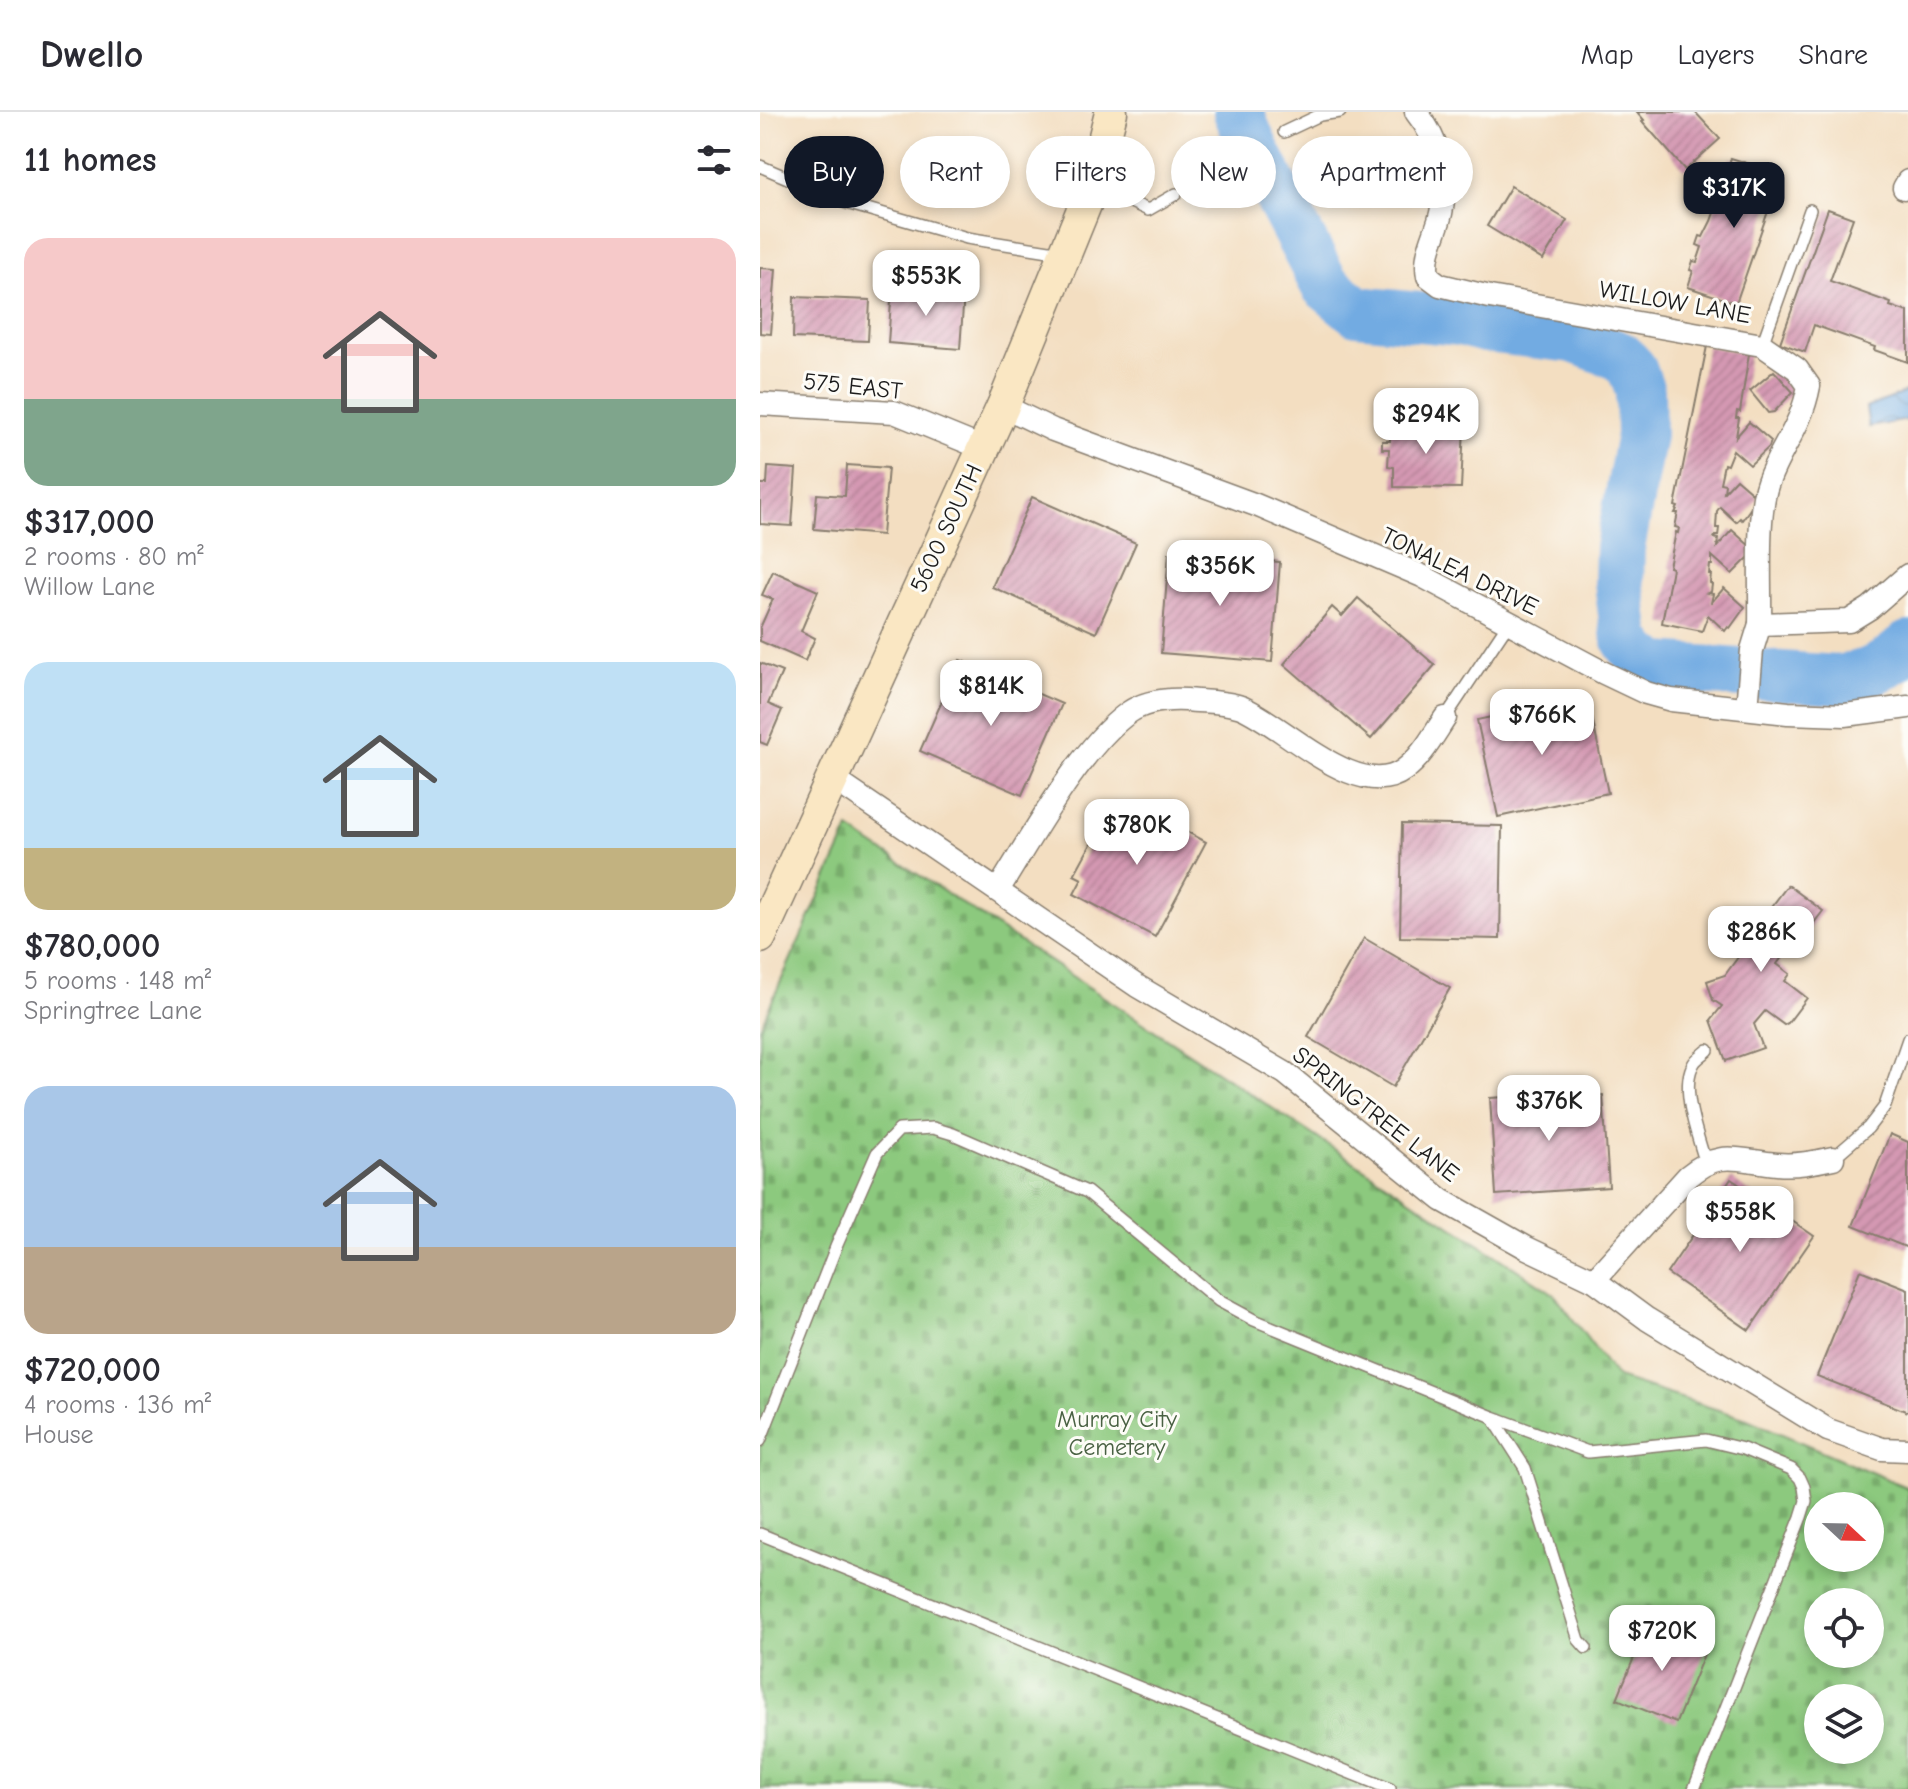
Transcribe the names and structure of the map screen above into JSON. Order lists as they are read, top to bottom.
{
  "streets": {
    "street": [
      "WILLOW LANE",
      "575 EAST",
      "5600 SOUTH",
      "TONALEA DRIVE",
      "SPRINGTREE LANE"
    ]
  },
  "crossings": [
    ["575 EAST", "5600 SOUTH"],
    ["5600 SOUTH", "TONALEA DRIVE"],
    ["5600 SOUTH", "SPRINGTREE LANE"]
  ],
  "parks": ["Murray City Cemetery"],
  "north": "right",
  "page": {
    "header": "Dwello",
    "nav": ["Map", "Layers", "Share"],
    "heading": "11 homes",
    "chip": [
      "Buy",
      "Rent",
      "Filters",
      "New",
      "Apartment"
    ],
    "price": [
      "$317K",
      "$553K",
      "$294K",
      "$356K",
      "$814K",
      "$766K",
      "$780K",
      "$286K",
      "$376K",
      "$558K",
      "$720K"
    ],
    "list": [
      {
        "name": "$317,000",
        "note": "2 rooms · 80 m² · Willow Lane"
      },
      {
        "name": "$780,000",
        "note": "5 rooms · 148 m² · Springtree Lane"
      },
      {
        "name": "$720,000",
        "note": "4 rooms · 136 m² · House"
      }
    ]
  }
}
